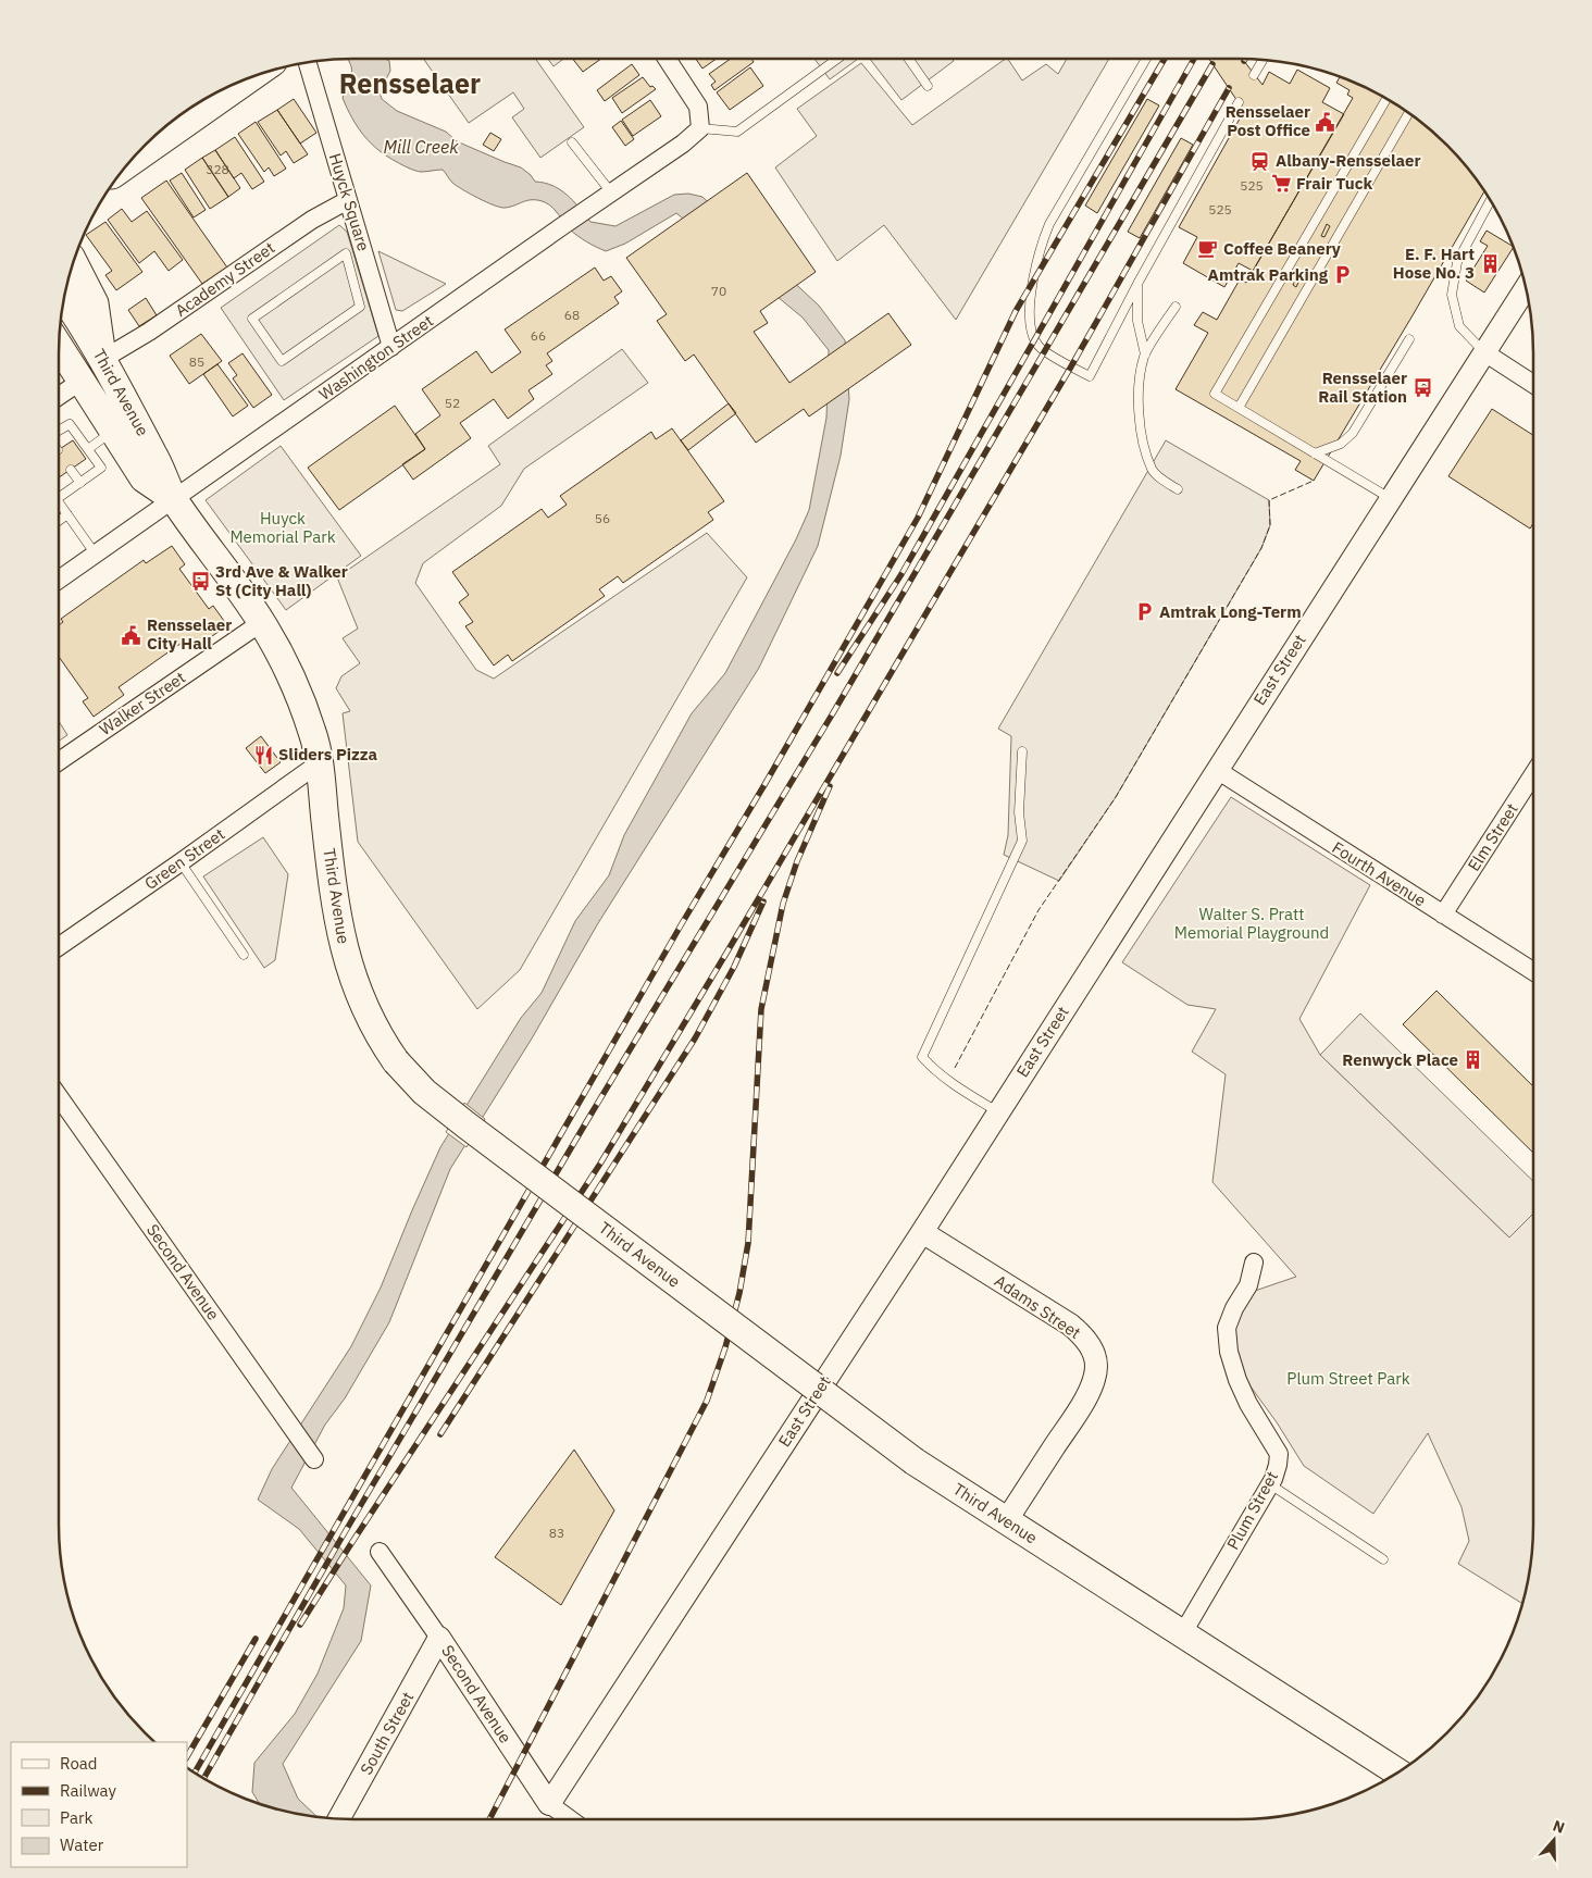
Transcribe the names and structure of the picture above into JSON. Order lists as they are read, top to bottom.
{
  "streets": {
    "main road": ["Third Avenue"],
    "street": [
      "Huyck Square",
      "Academy Street",
      "Washington Street",
      "East Street",
      "Walker Street",
      "Elm Street",
      "Green Street",
      "Fourth Avenue",
      "Second Avenue",
      "Adams Street",
      "Plum Street",
      "South Street"
    ]
  },
  "crossings": [
    ["Huyck Square", "Academy Street"],
    ["Huyck Square", "Washington Street"],
    ["Academy Street", "Third Avenue"],
    ["Washington Street", "Third Avenue"],
    ["Third Avenue", "Walker Street"],
    ["Third Avenue", "Green Street"],
    ["Third Avenue", "Adams Street"],
    ["Third Avenue", "Plum Street"],
    ["East Street", "Fourth Avenue"],
    ["East Street", "Second Avenue"],
    ["East Street", "Adams Street"],
    ["Elm Street", "Fourth Avenue"],
    ["Second Avenue", "South Street"]
  ],
  "districts": ["Rensselaer"],
  "water": ["Mill Creek"],
  "parks": ["Huyck Memorial Park", "Walter S. Pratt Memorial Playground", "Plum Street Park"],
  "places": {
    "public building": ["Rensselaer Post Office", "Rensselaer City Hall"],
    "station": ["Albany-Rensselaer"],
    "supermarket": ["Frair Tuck"],
    "cafe": ["Coffee Beanery"],
    "building": ["E. F. Hart Hose No. 3", "Renwyck Place"],
    "parking": ["Amtrak Parking", "Amtrak Long-Term"],
    "bus stop": ["Rensselaer Rail Station", "3rd Ave & Walker St (City Hall)"],
    "restaurant": ["Sliders Pizza"]
  },
  "house_numbers": [
    "328",
    "525",
    "525",
    "70",
    "68",
    "66",
    "85",
    "52",
    "56",
    "83"
  ],
  "legend": [
    "Road",
    "Railway",
    "Park",
    "Water"
  ],
  "north": "top"
}
